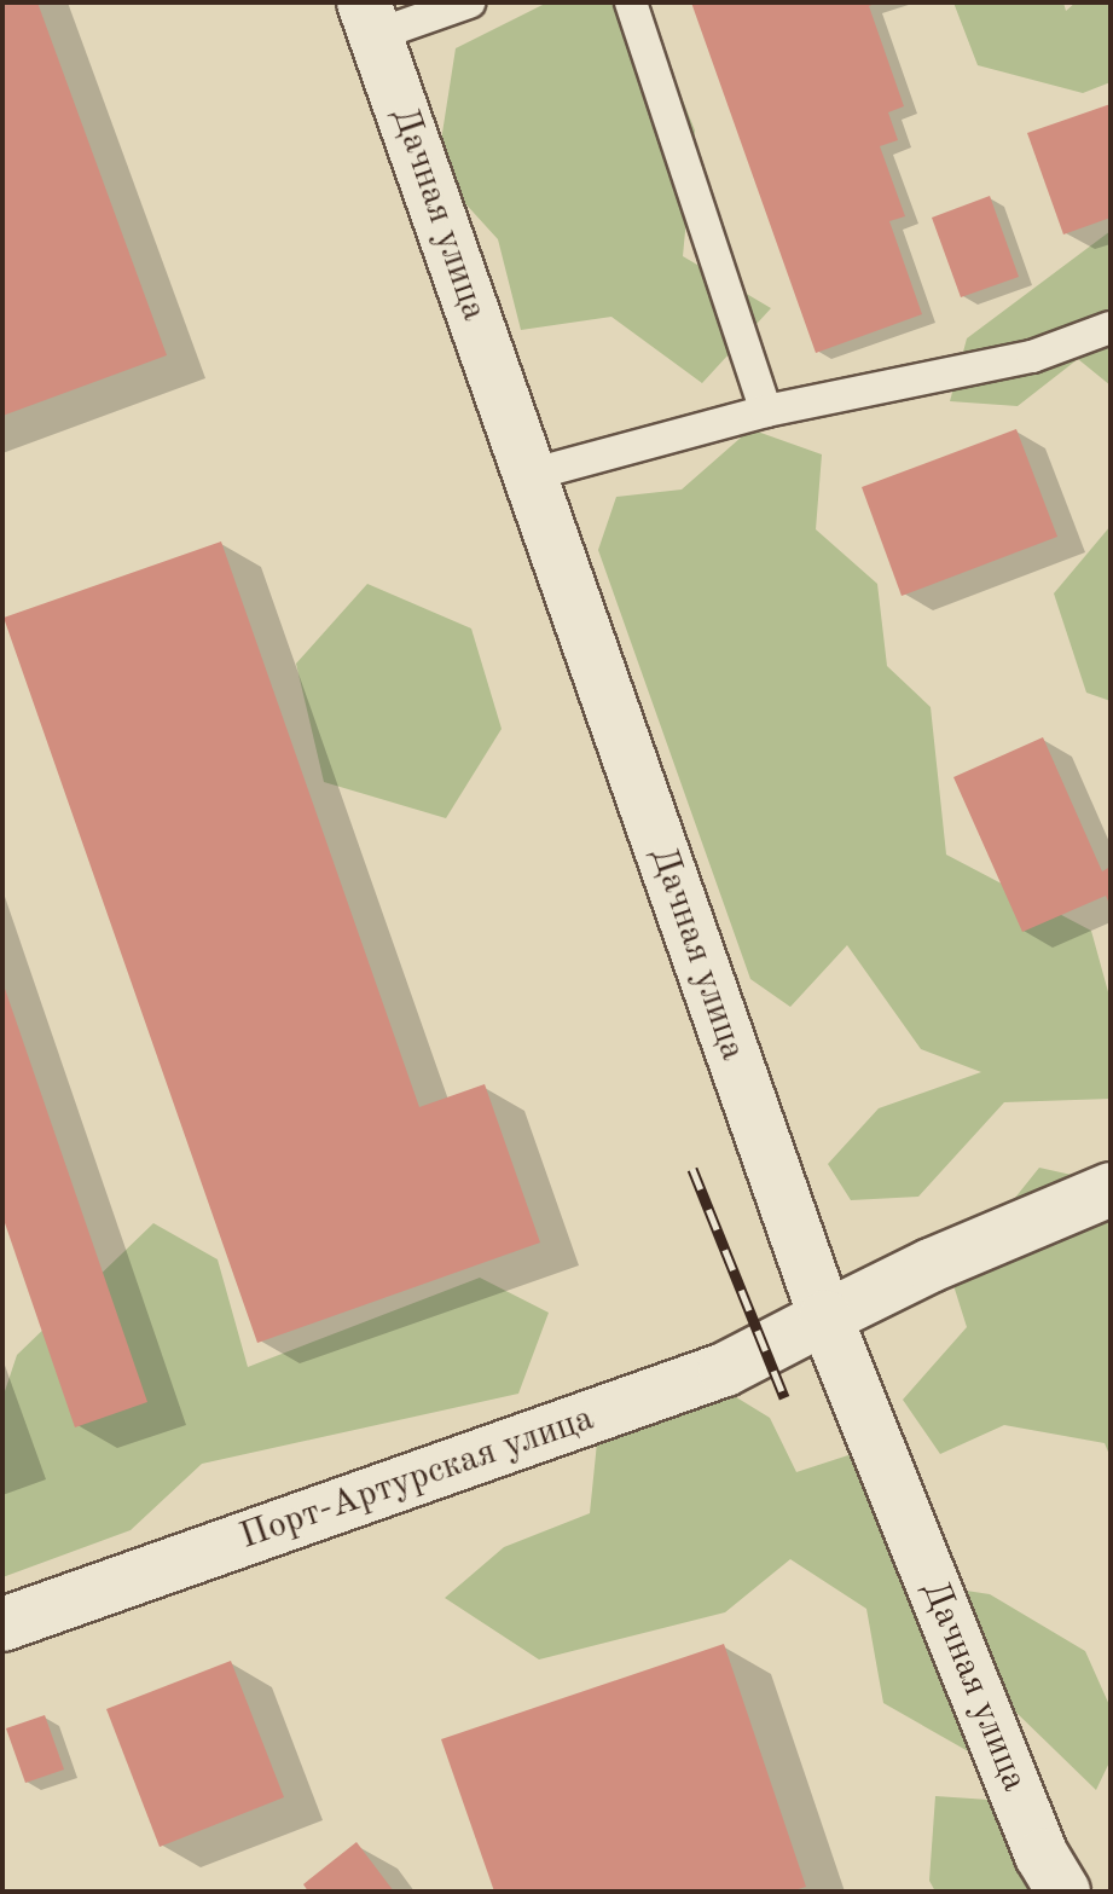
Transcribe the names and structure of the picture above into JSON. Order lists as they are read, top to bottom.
{
  "streets": {
    "street": ["Дачная улица", "Порт-Артурская улица"]
  },
  "crossings": [
    ["Дачная улица", "Порт-Артурская улица"]
  ]
}
